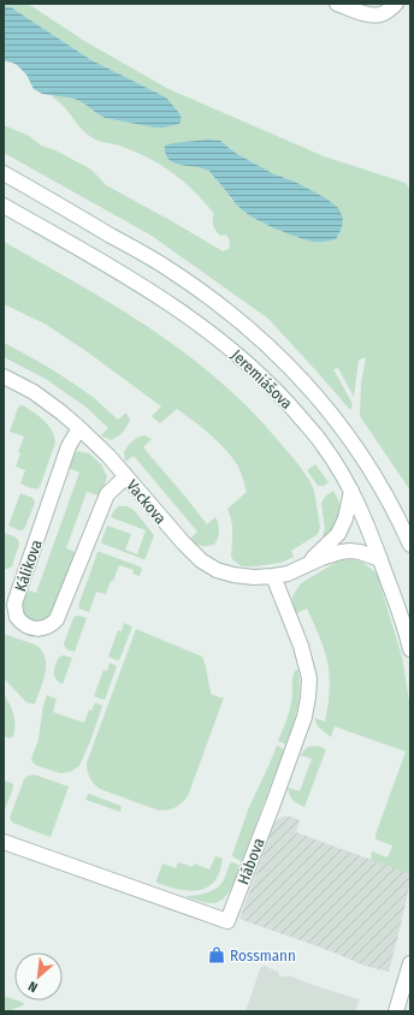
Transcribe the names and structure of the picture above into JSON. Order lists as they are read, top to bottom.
{
  "streets": {
    "street": [
      "Jeremiášova",
      "Vackova",
      "Kálikova",
      "Hábova"
    ]
  },
  "crossings": [
    ["Jeremiášova", "Vackova"],
    ["Vackova", "Kálikova"],
    ["Vackova", "Hábova"]
  ],
  "places": {
    "shop": ["Rossmann"]
  },
  "north": "bottom left"
}
